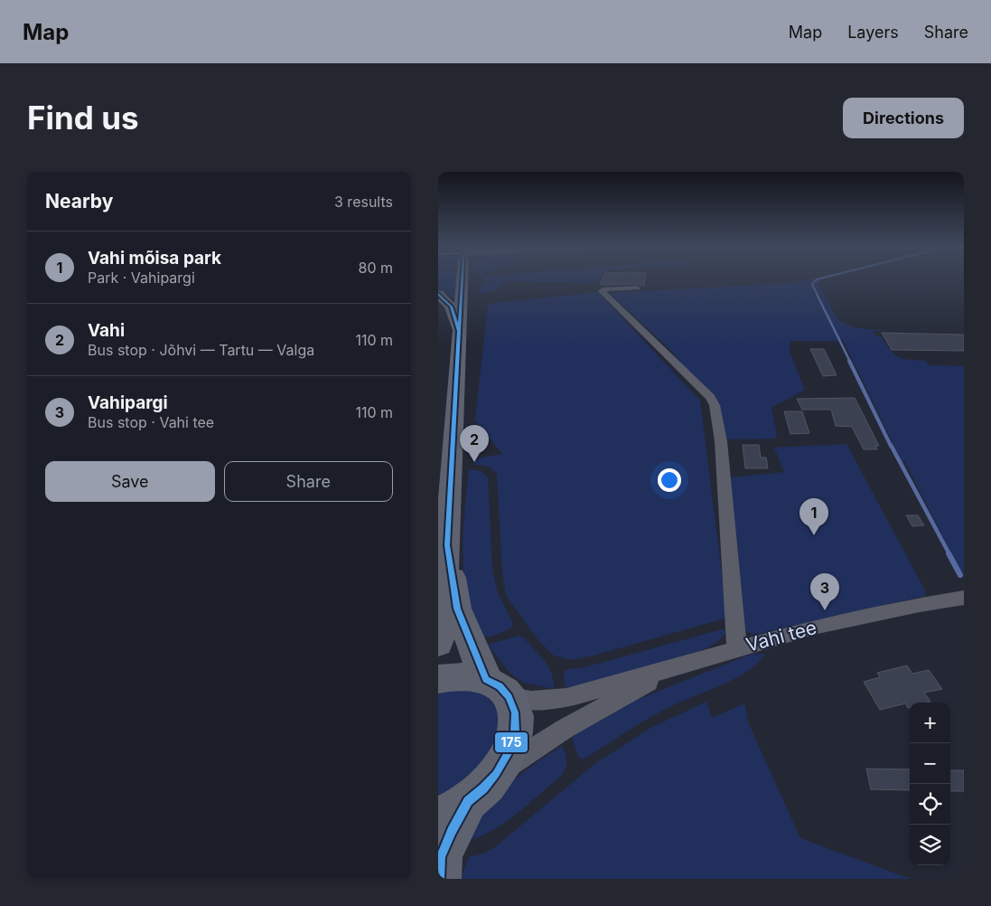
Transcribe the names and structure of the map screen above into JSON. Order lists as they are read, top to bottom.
{
  "streets": {
    "street": ["Vahi tee"]
  },
  "lines": ["transit line 175"],
  "page": {
    "header": "Map",
    "nav": ["Map", "Layers", "Share"],
    "buttons": [
      "Directions",
      ["Save", "Share"]
    ],
    "title": "Find us",
    "heading": ["Nearby", "3 results"],
    "list": [
      {
        "mark": "1",
        "name": "Vahi mõisa park",
        "note": "Park · Vahipargi",
        "value": "80 m"
      },
      {
        "mark": "2",
        "name": "Vahi",
        "note": "Bus stop · Jõhvi — Tartu — Valga",
        "value": "110 m"
      },
      {
        "mark": "3",
        "name": "Vahipargi",
        "note": "Bus stop · Vahi tee",
        "value": "110 m"
      }
    ],
    "pins": ["2", "1", "3"],
    "map_buttons": ["+", "−"]
  }
}
